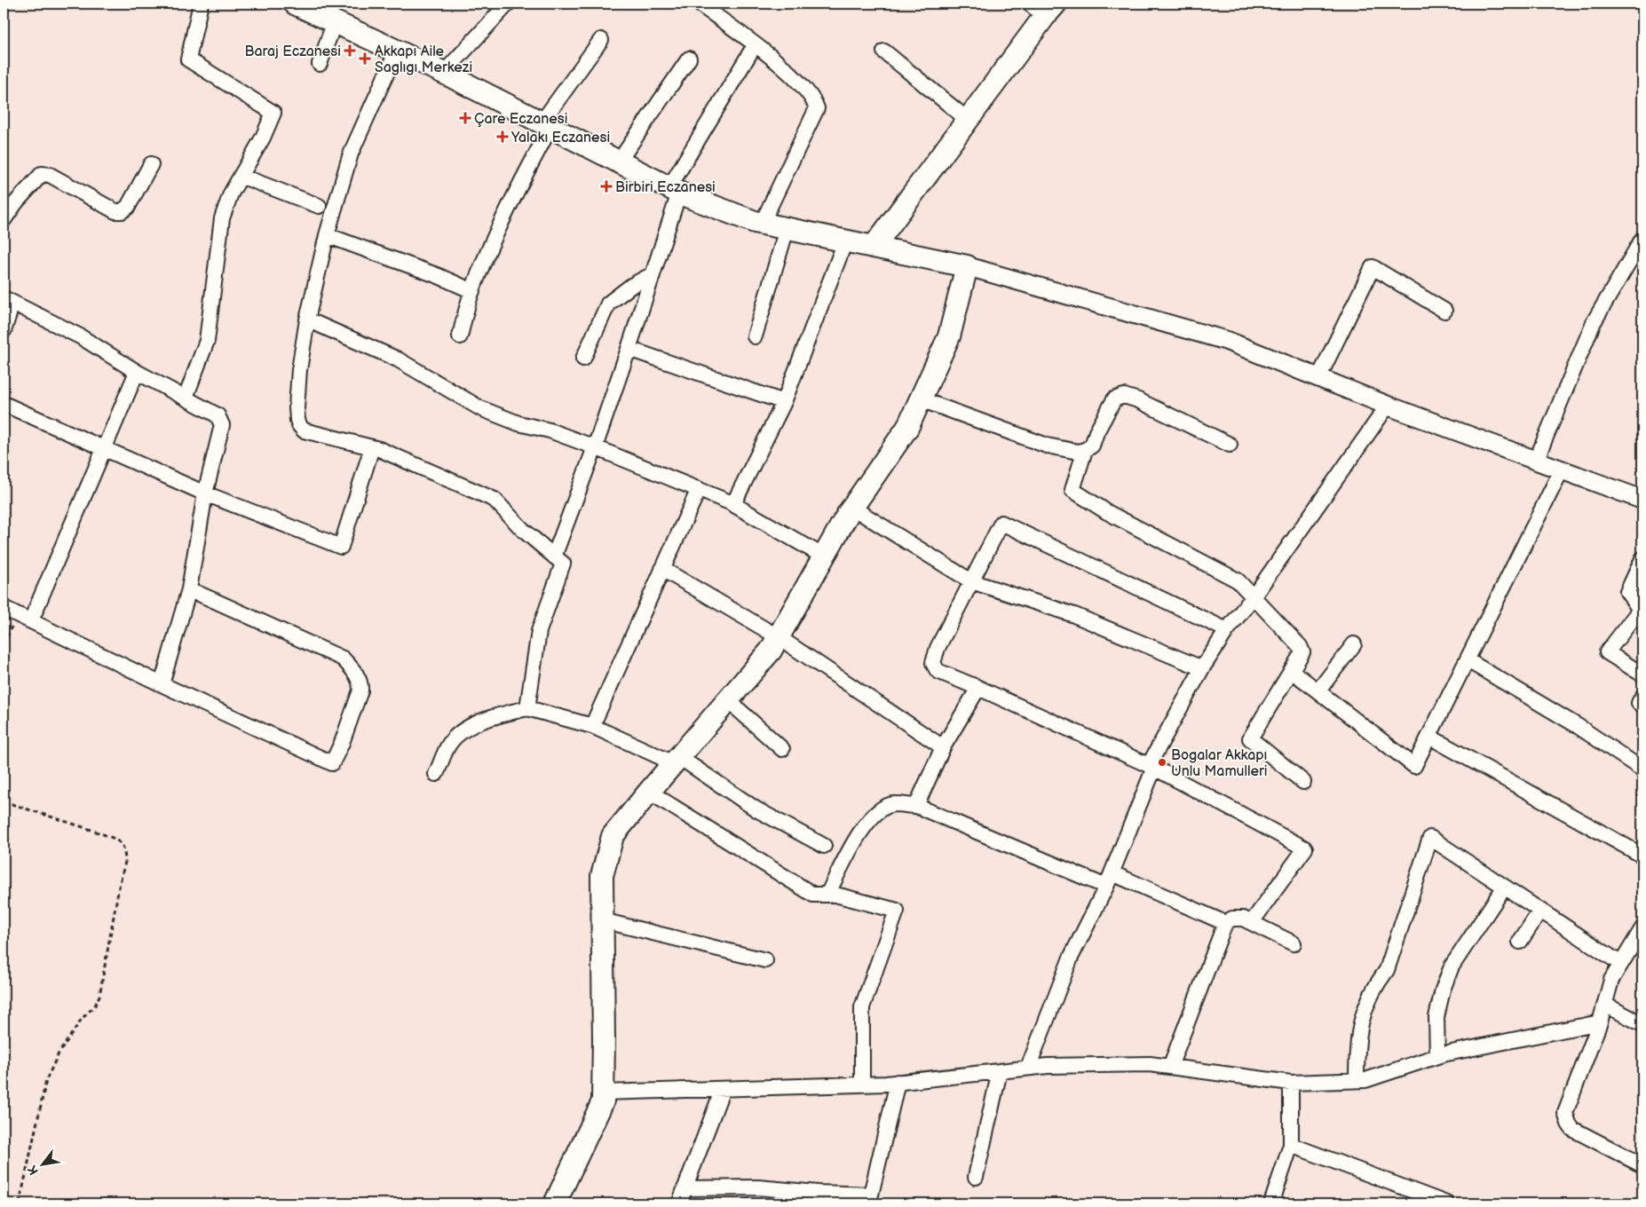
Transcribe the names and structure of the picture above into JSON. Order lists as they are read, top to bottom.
{
  "places": {
    "health": [
      "Baraj Eczanesi",
      "Akkapı Aile Saglıgı Merkezi",
      "Çare Eczanesi",
      "Yalakı Eczanesi",
      "Birbiri Eczanesi"
    ],
    "other": ["Bogalar Akkapı Unlu Mamulleri"]
  },
  "north": "bottom left"
}
